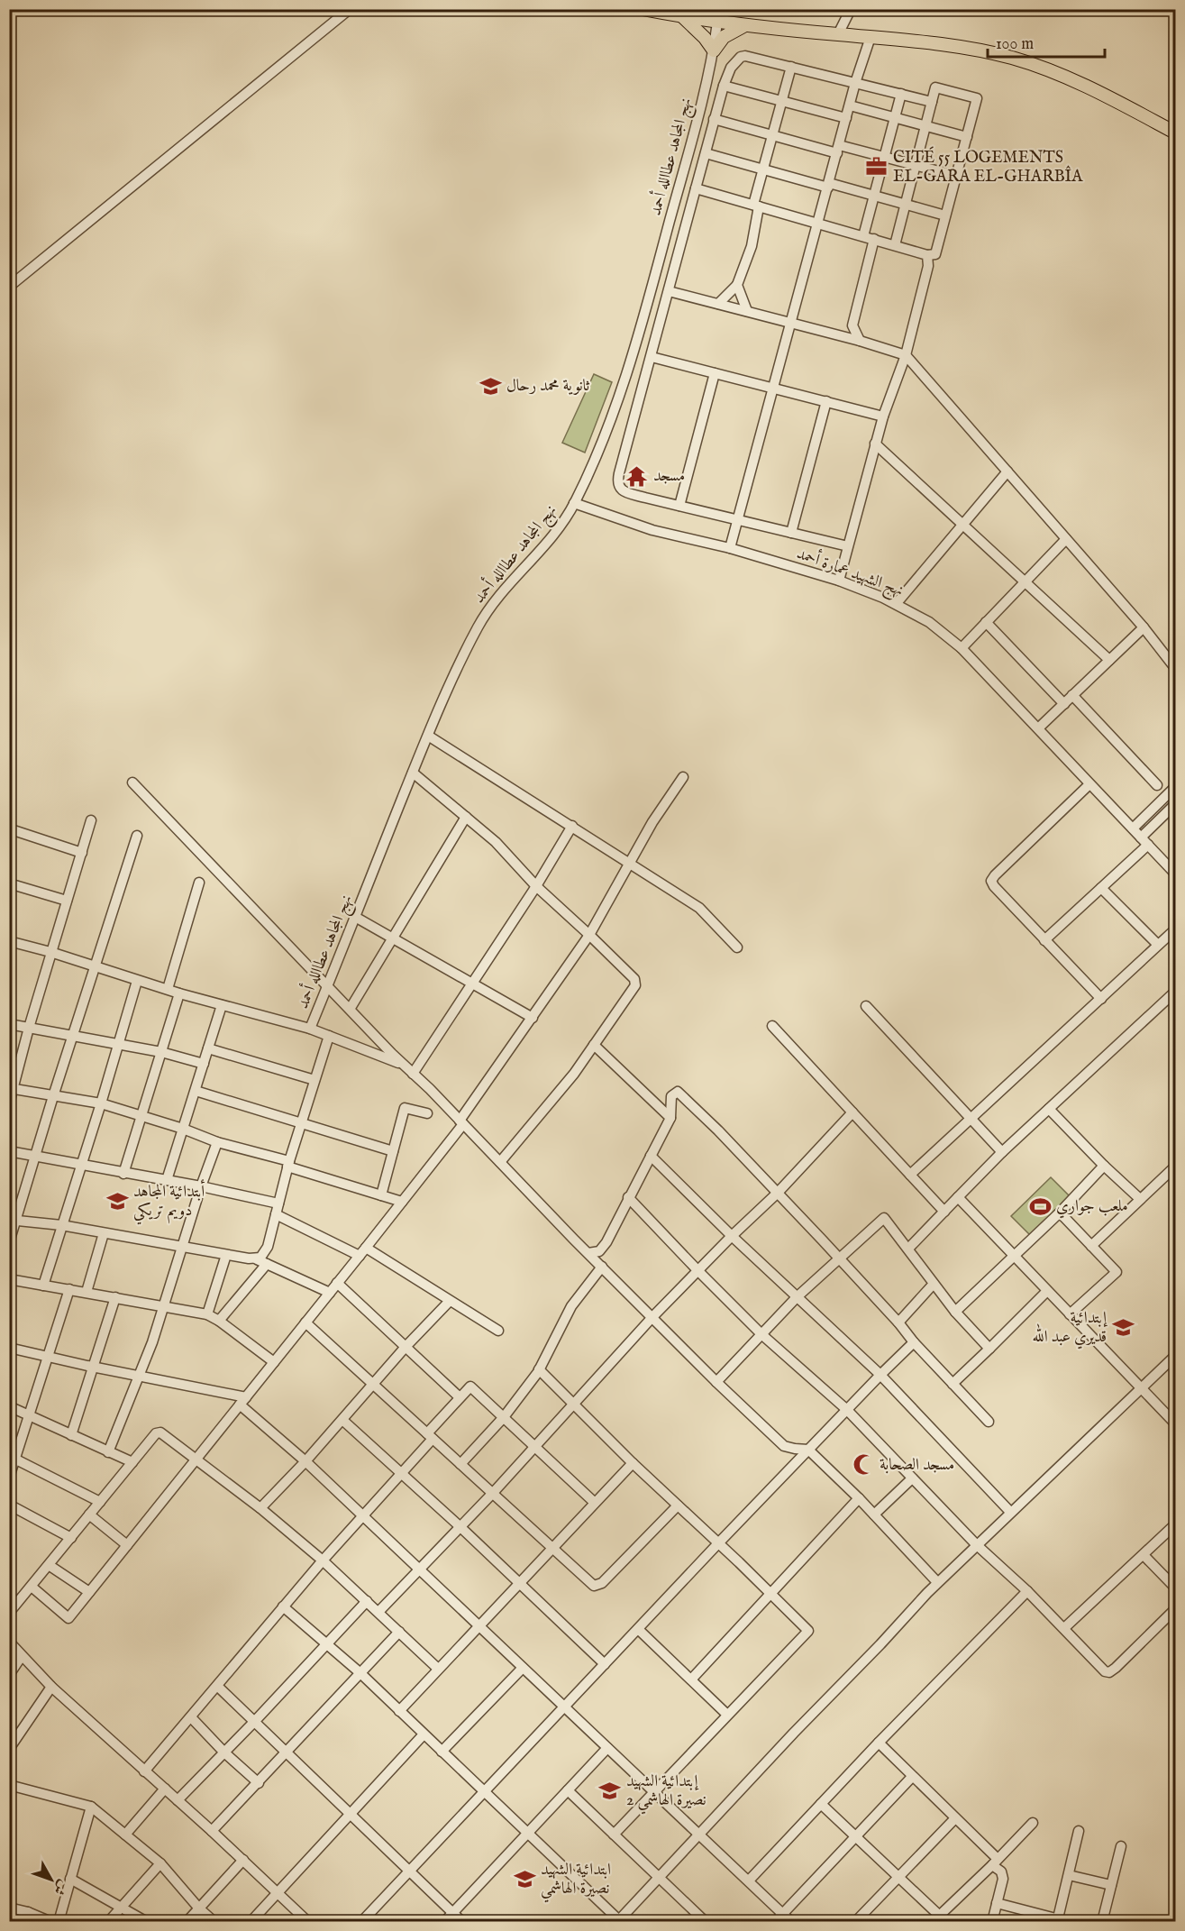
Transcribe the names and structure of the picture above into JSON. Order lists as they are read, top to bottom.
{
  "streets": {
    "street": ["نهج المجاهد عطاالله أحمد", "نهج الشهيد عمارة أحمد"]
  },
  "crossings": [
    ["نهج المجاهد عطاالله أحمد", "نهج الشهيد عمارة أحمد"]
  ],
  "places": {
    "office": ["CITÉ 55 LOGEMENTS EL-GARA EL-GHARBÎA"],
    "school or university": [
      "ثانوية محمد رحال",
      "أبتدائية المجاهد دويم تريكي",
      "إبتدائية قديري عبد الله",
      "إبتدائية الشهيد نصيرة الهاشمي 2",
      "ابتدائية الشهيد نصيرة الهاشمي"
    ],
    "temple": ["مسجد"],
    "sports": ["ملعب جواري"],
    "mosque": ["مسجد الصحابة"]
  },
  "scale_bar": "100 m",
  "north": "bottom right"
}
